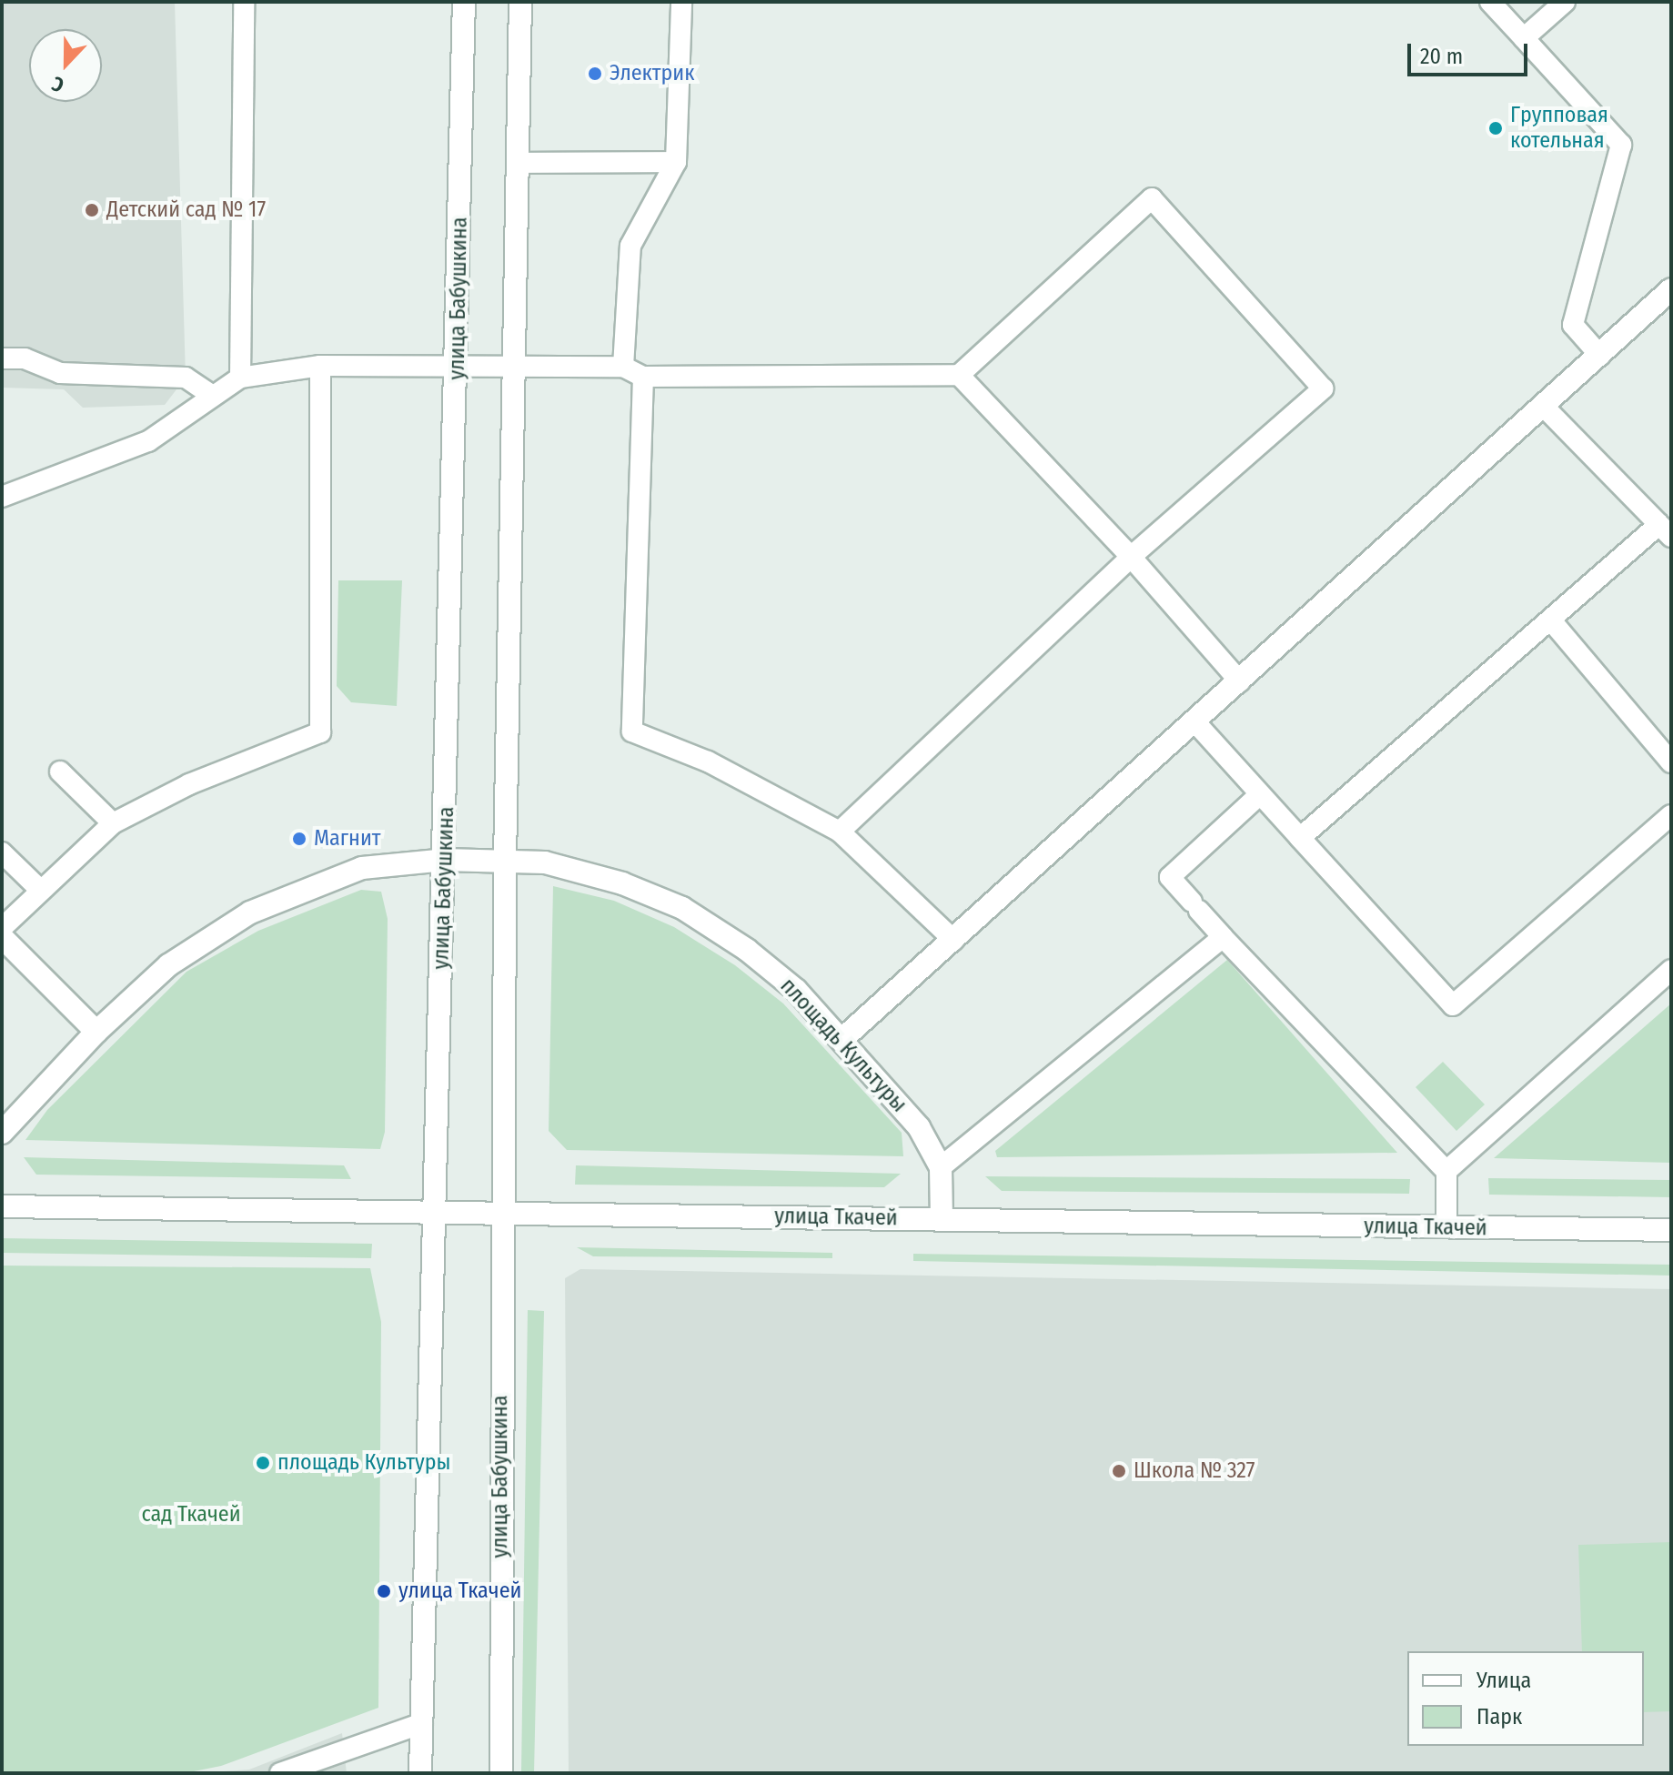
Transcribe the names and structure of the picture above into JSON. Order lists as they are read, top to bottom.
{
  "streets": {
    "street": ["улица Бабушкина", "площадь Культуры", "улица Ткачей"]
  },
  "crossings": [
    ["улица Бабушкина", "площадь Культуры"],
    ["улица Бабушкина", "улица Ткачей"],
    ["площадь Культуры", "улица Ткачей"]
  ],
  "parks": ["сад Ткачей"],
  "places": [
    "Электрик",
    "Групповая котельная",
    "Детский сад № 17",
    "Магнит",
    "площадь Культуры",
    "Школа № 327",
    "улица Ткачей"
  ],
  "legend": ["Улица", "Парк"],
  "scale_bar": "20 m",
  "north": "bottom"
}
